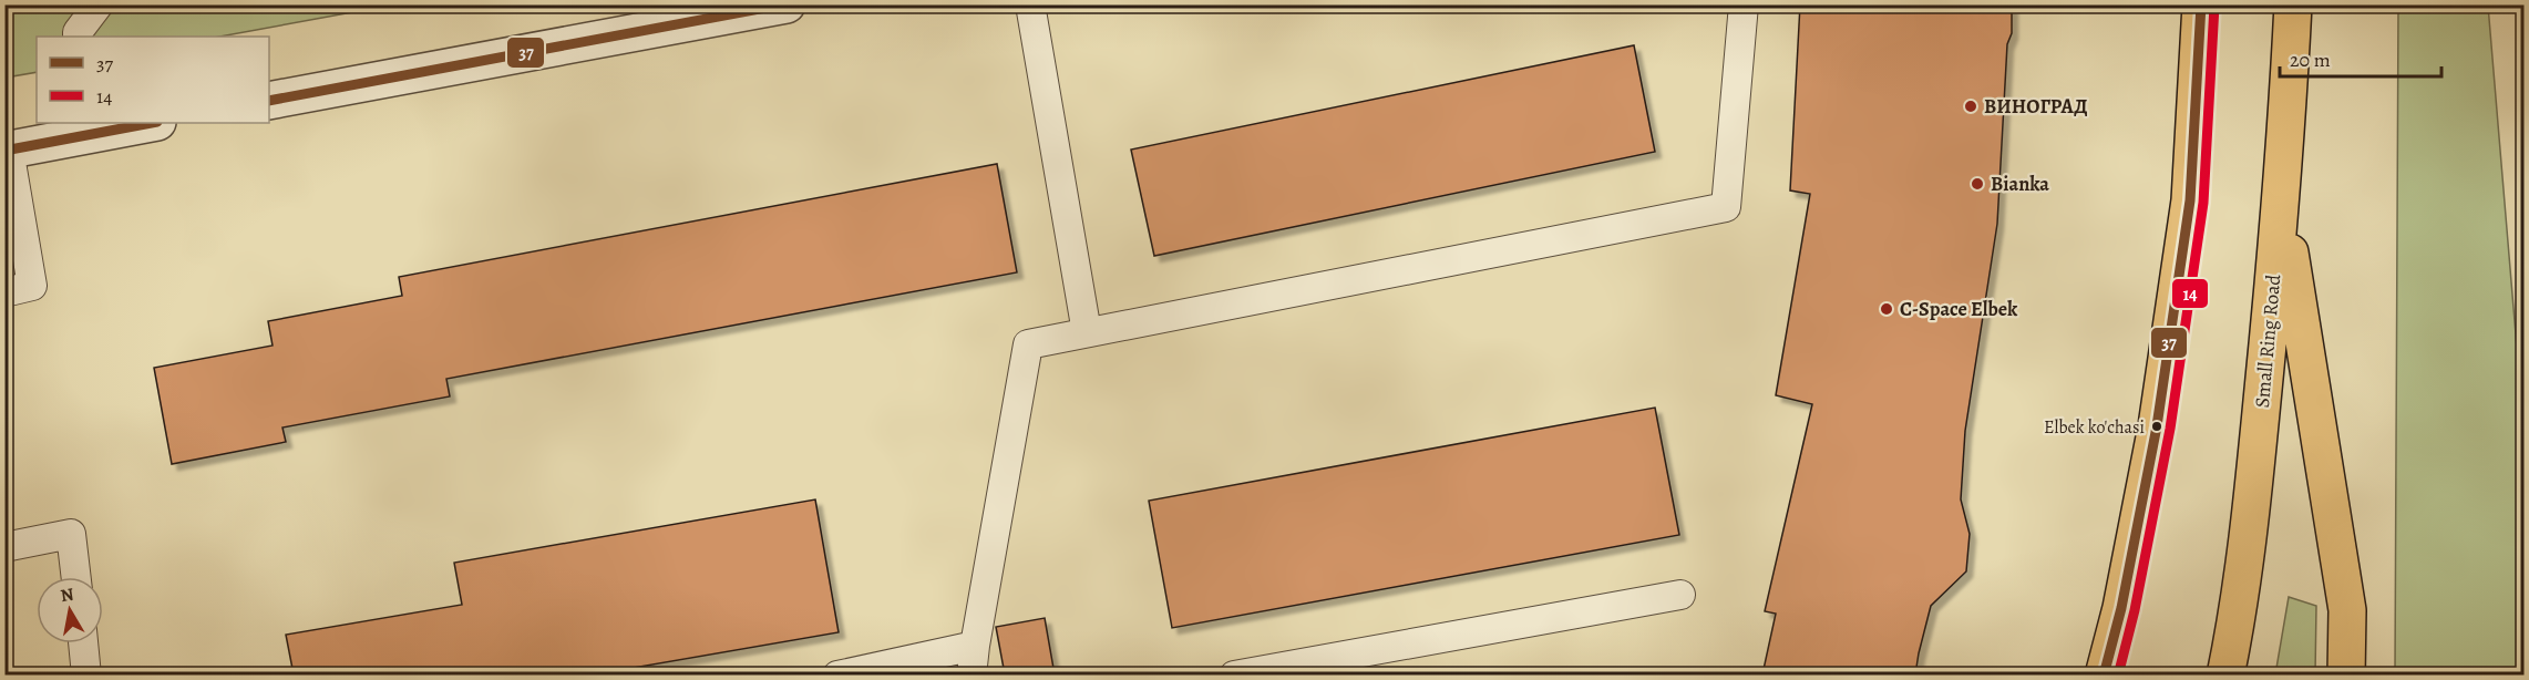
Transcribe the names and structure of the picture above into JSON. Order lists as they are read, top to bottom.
{
  "streets": {
    "highway": ["Small Ring Road"]
  },
  "places": [
    "ВИНОГРАД",
    "Bianka",
    "C-Space Elbek",
    "Elbek ko'chasi"
  ],
  "lines": ["transit line 37", "transit line 14"],
  "legend": ["37", "14"],
  "scale_bar": "20 m",
  "north": "top"
}
